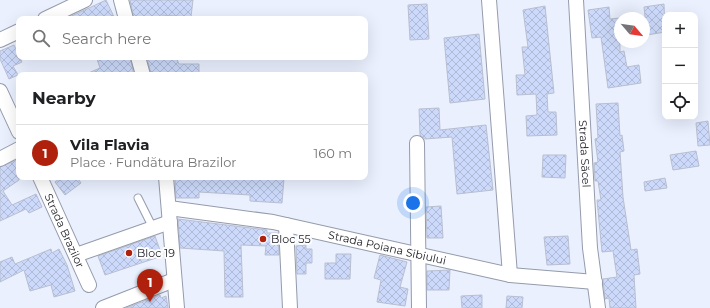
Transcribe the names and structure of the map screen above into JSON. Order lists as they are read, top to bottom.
{
  "streets": {
    "street": ["Strada Săcel", "Strada Brazilor", "Strada Poiana Sibiului"]
  },
  "crossings": [
    ["Strada Săcel", "Strada Poiana Sibiului"]
  ],
  "places": ["Bloc 55", "Bloc 19"],
  "north": "bottom right",
  "page": {
    "map_buttons": ["+", "−"],
    "search": "Search here",
    "heading": "Nearby",
    "list": [
      {
        "mark": "1",
        "name": "Vila Flavia",
        "note": "Place · Fundătura Brazilor",
        "value": "160 m"
      }
    ],
    "pins": "1"
  }
}
